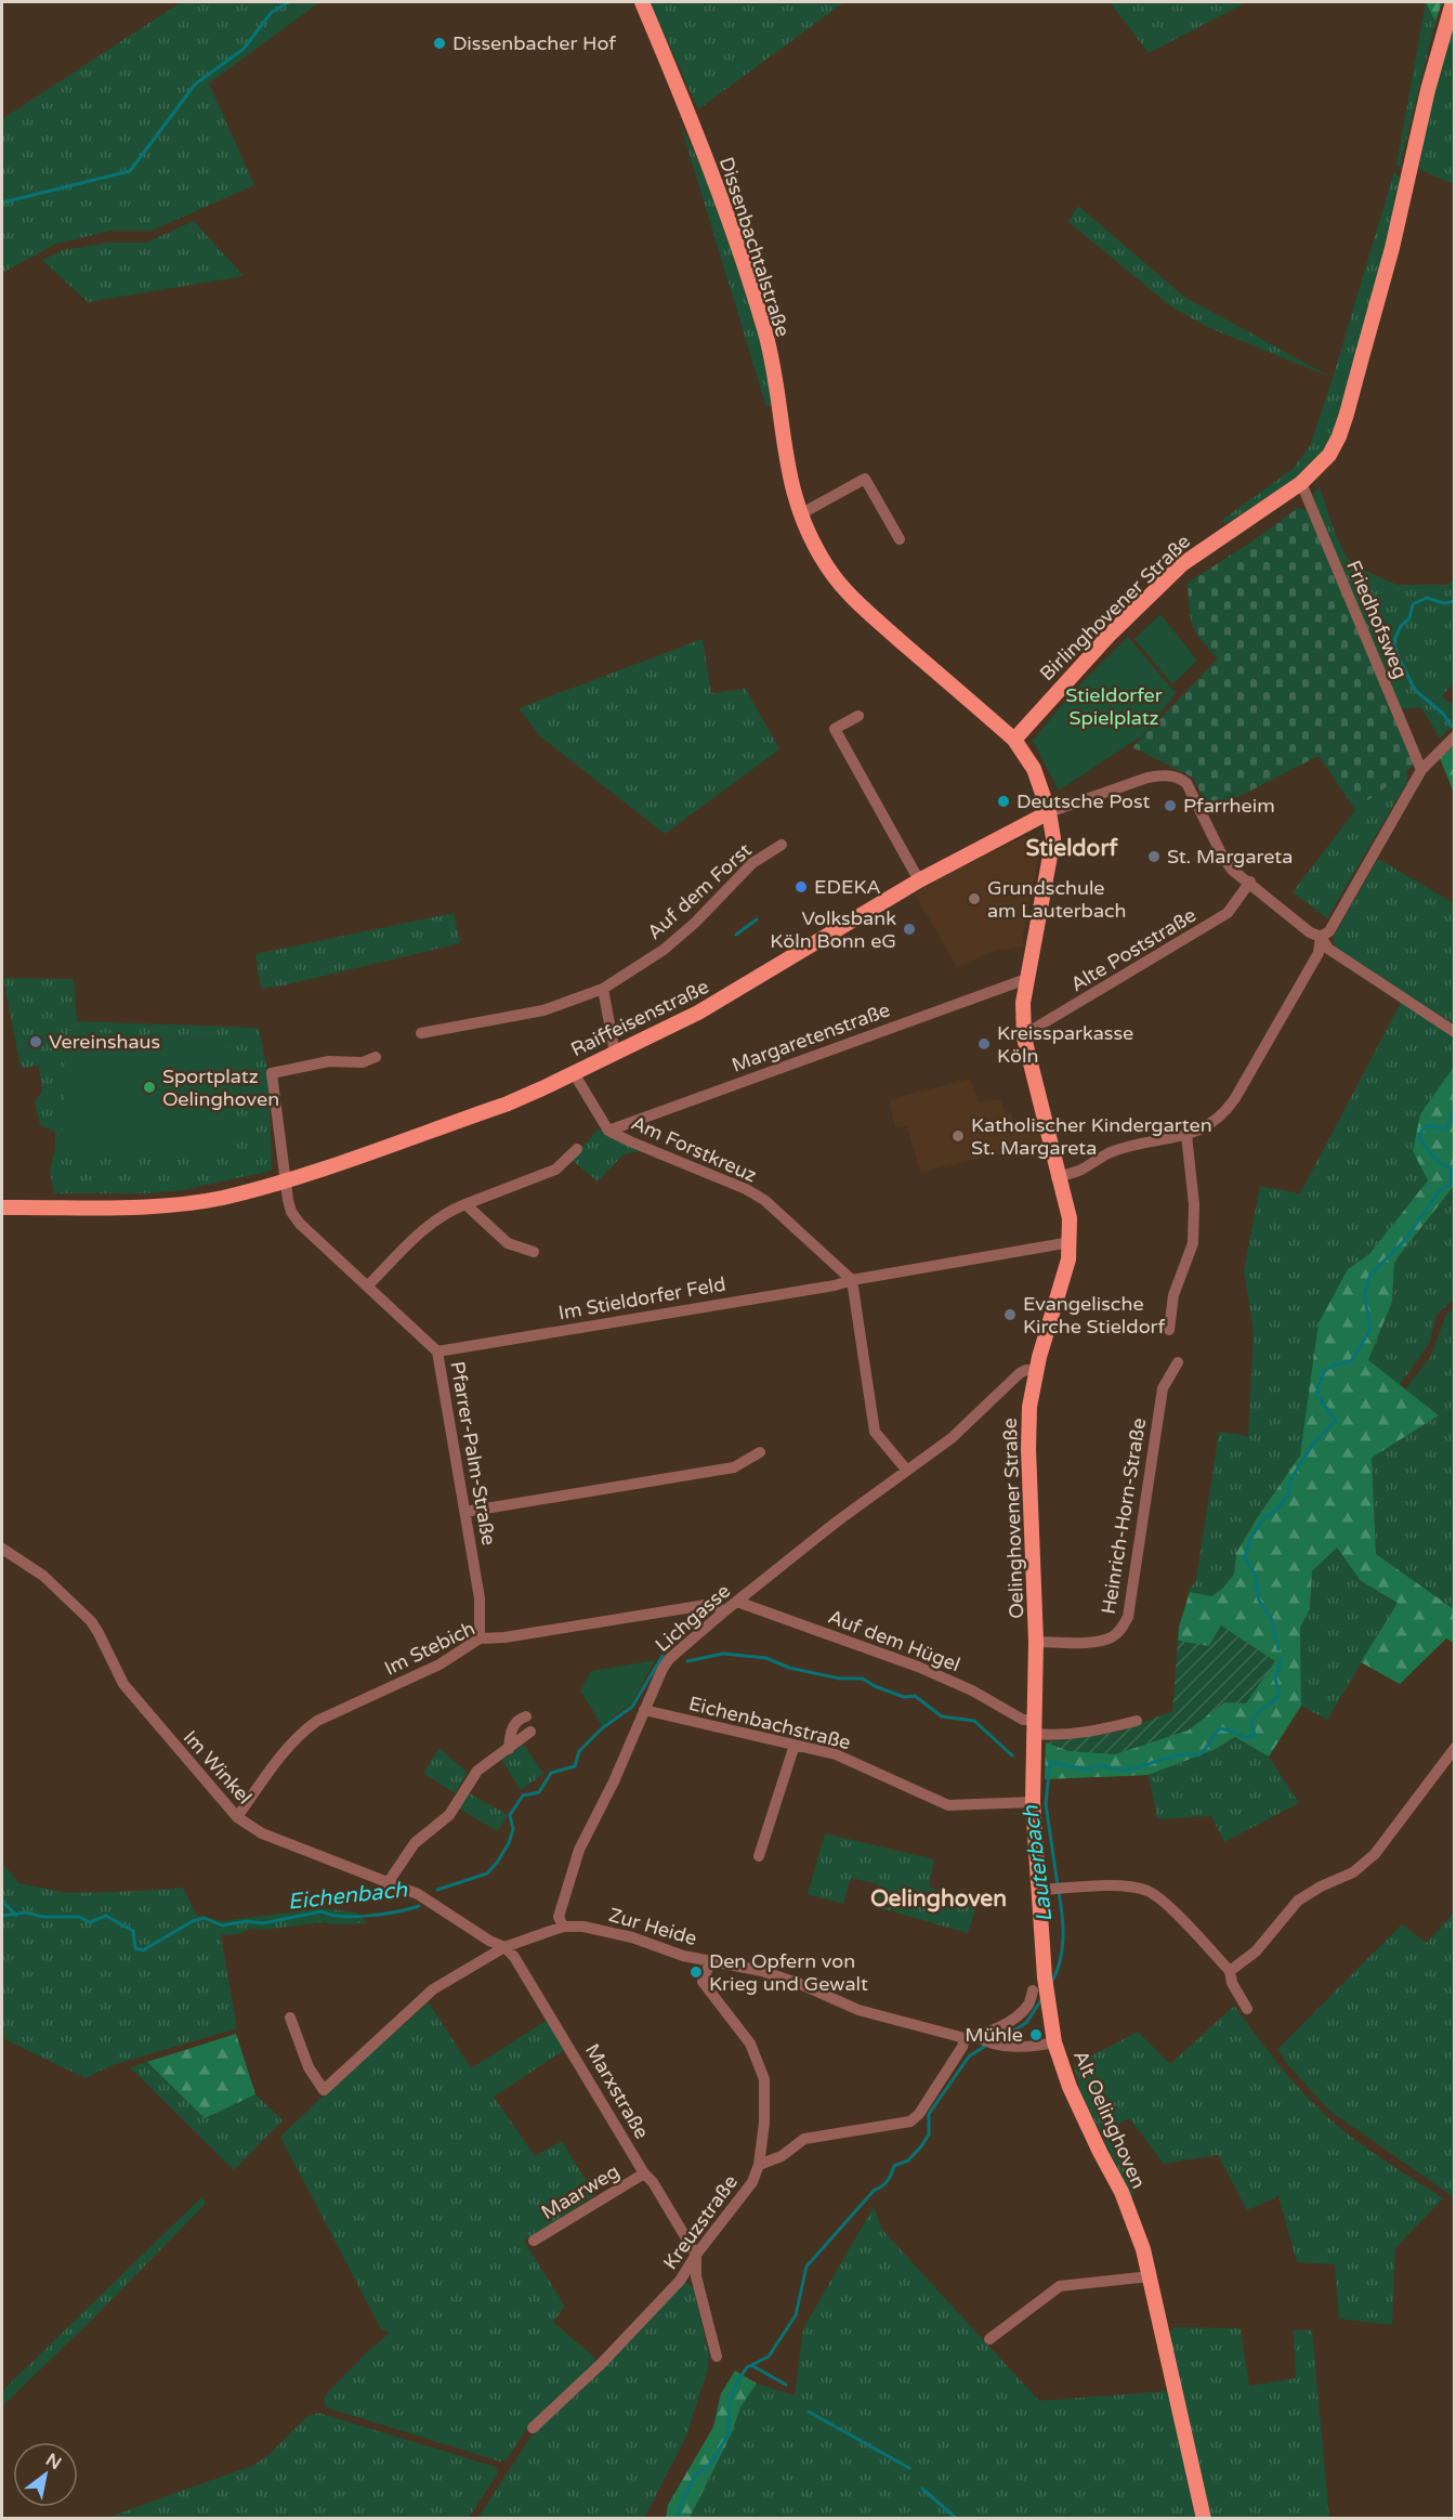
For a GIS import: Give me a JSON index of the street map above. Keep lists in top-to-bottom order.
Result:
{
  "streets": {
    "main road": [
      "Dissenbachtalstraße",
      "Birlinghovener Straße",
      "Raiffeisenstraße",
      "Oelinghovener Straße",
      "Alt Oelinghoven"
    ],
    "street": [
      "Friedhofsweg",
      "Auf dem Forst",
      "Alte Poststraße",
      "Margaretenstraße",
      "Am Forstkreuz",
      "Im Stieldorfer Feld",
      "Pfarrer-Palm-Straße",
      "Heinrich-Horn-Straße",
      "Lichgasse",
      "Auf dem Hügel",
      "Im Stebich",
      "Eichenbachstraße",
      "Im Winkel",
      "Zur Heide",
      "Marxstraße",
      "Maarweg",
      "Kreuzstraße"
    ]
  },
  "crossings": [
    ["Dissenbachtalstraße", "Birlinghovener Straße"],
    ["Dissenbachtalstraße", "Oelinghovener Straße"],
    ["Birlinghovener Straße", "Friedhofsweg"],
    ["Birlinghovener Straße", "Oelinghovener Straße"],
    ["Alte Poststraße", "Oelinghovener Straße"],
    ["Raiffeisenstraße", "Am Forstkreuz"],
    ["Raiffeisenstraße", "Pfarrer-Palm-Straße"],
    ["Raiffeisenstraße", "Oelinghovener Straße"],
    ["Margaretenstraße", "Am Forstkreuz"],
    ["Margaretenstraße", "Oelinghovener Straße"],
    ["Am Forstkreuz", "Im Stieldorfer Feld"],
    ["Im Stieldorfer Feld", "Pfarrer-Palm-Straße"],
    ["Pfarrer-Palm-Straße", "Im Stebich"],
    ["Heinrich-Horn-Straße", "Oelinghovener Straße"],
    ["Oelinghovener Straße", "Lichgasse"],
    ["Oelinghovener Straße", "Auf dem Hügel"],
    ["Oelinghovener Straße", "Alt Oelinghoven"],
    ["Lichgasse", "Auf dem Hügel"],
    ["Lichgasse", "Im Stebich"],
    ["Lichgasse", "Eichenbachstraße"],
    ["Lichgasse", "Zur Heide"],
    ["Auf dem Hügel", "Alt Oelinghoven"],
    ["Im Stebich", "Im Winkel"],
    ["Eichenbachstraße", "Alt Oelinghoven"],
    ["Im Winkel", "Zur Heide"],
    ["Im Winkel", "Marxstraße"],
    ["Zur Heide", "Marxstraße"],
    ["Zur Heide", "Alt Oelinghoven"],
    ["Zur Heide", "Kreuzstraße"],
    ["Marxstraße", "Maarweg"],
    ["Marxstraße", "Kreuzstraße"]
  ],
  "districts": ["Stieldorf", "Oelinghoven"],
  "water": ["Lauterbach", "Eichenbach"],
  "parks": ["Stieldorfer Spielplatz"],
  "places": [
    "Dissenbacher Hof",
    "Deutsche Post",
    "Pfarrheim",
    "St. Margareta",
    "EDEKA",
    "Grundschule am Lauterbach",
    "Volksbank Köln Bonn eG",
    "Vereinshaus",
    "Kreissparkasse Köln",
    "Sportplatz Oelinghoven",
    "Katholischer Kindergarten St. Margareta",
    "Evangelische Kirche Stieldorf",
    "Den Opfern von Krieg und Gewalt",
    "Mühle"
  ],
  "north": "top right"
}
